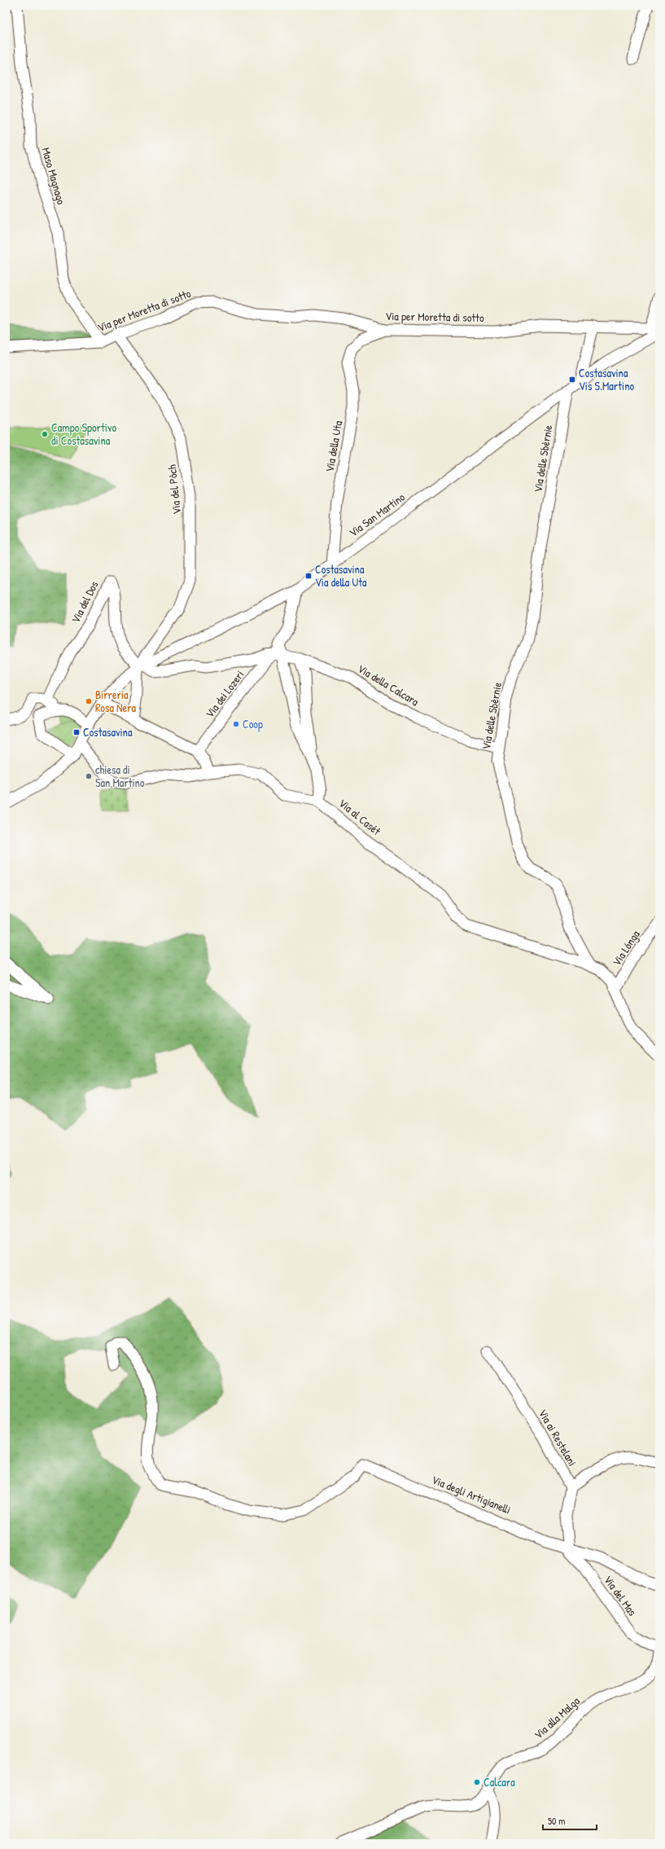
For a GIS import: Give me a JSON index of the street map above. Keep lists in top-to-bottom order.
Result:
{
  "streets": {
    "street": [
      "Maso Magnago",
      "Via per Moretta di sotto",
      "Via della Uta",
      "Via delle Sbèrnie",
      "Via del Pòch",
      "Via San Martino",
      "Via del Dos",
      "Via della Calcara",
      "Via dei Lozeri",
      "Via al Casét",
      "Via Lónga",
      "Via ai Restelani",
      "Via degli Artigianelli",
      "Via del Mas",
      "Via alla Malga"
    ]
  },
  "crossings": [
    ["Maso Magnago", "Via per Moretta di sotto"],
    ["Via per Moretta di sotto", "Via della Uta"],
    ["Via per Moretta di sotto", "Via del Pòch"],
    ["Via per Moretta di sotto", "Via San Martino"],
    ["Via della Uta", "Via San Martino"],
    ["Via delle Sbèrnie", "Via San Martino"],
    ["Via delle Sbèrnie", "Via della Calcara"],
    ["Via delle Sbèrnie", "Via al Casét"],
    ["Via delle Sbèrnie", "Via Lónga"],
    ["Via del Pòch", "Via San Martino"],
    ["Via del Pòch", "Via del Dos"],
    ["Via del Pòch", "Via della Calcara"],
    ["Via San Martino", "Via del Dos"],
    ["Via San Martino", "Via della Calcara"],
    ["Via San Martino", "Via al Casét"],
    ["Via del Dos", "Via della Calcara"],
    ["Via della Calcara", "Via dei Lozeri"],
    ["Via al Casét", "Via Lónga"],
    ["Via degli Artigianelli", "Via del Mas"]
  ],
  "places": {
    "transit": ["Costasavina Vis S.Martino", "Costasavina Via della Uta", "Costasavina"],
    "other": [
      "Campo Sportivo di Costasavina",
      "Birreria Rosa Nera",
      "Coop",
      "chiesa di San Martino",
      "Calcara"
    ]
  },
  "scale_bar": "50 m"
}
